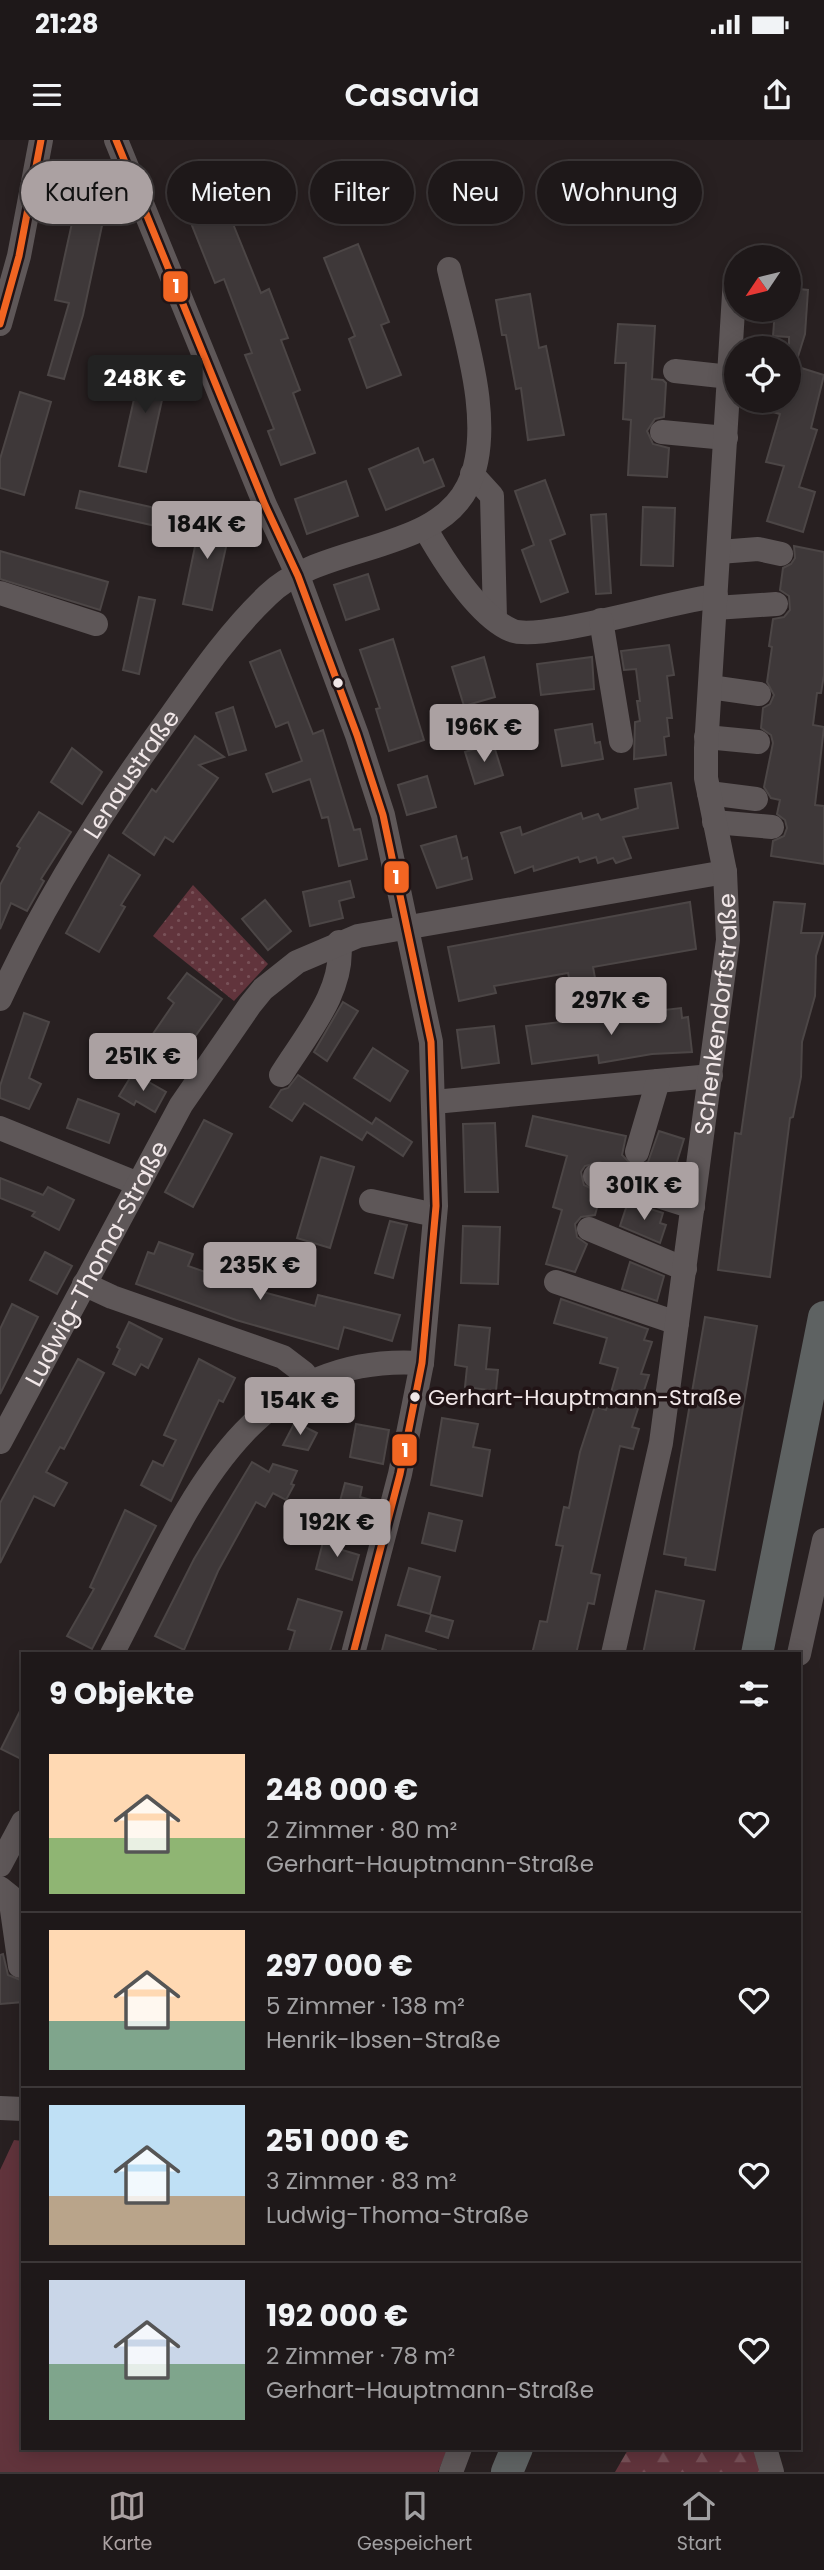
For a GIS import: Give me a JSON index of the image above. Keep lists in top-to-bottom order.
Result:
{
  "streets": {
    "street": ["Lenaustraße", "Schenkendorfstraße", "Ludwig-Thoma-Straße"]
  },
  "crossings": [
    ["Schenkendorfstraße", "Ludwig-Thoma-Straße"]
  ],
  "places": ["Gerhart-Hauptmann-Straße"],
  "lines": ["transit line 1"],
  "north": "bottom left",
  "page": {
    "status": "21:28",
    "header": "Casavia",
    "chip": [
      "Kaufen",
      "Mieten",
      "Filter",
      "Neu",
      "Wohnung"
    ],
    "price": [
      "248K €",
      "184K €",
      "196K €",
      "297K €",
      "251K €",
      "301K €",
      "235K €",
      "154K €",
      "192K €"
    ],
    "heading": "9 Objekte",
    "list": [
      {
        "name": "248 000 €",
        "note": "2 Zimmer · 80 m² · Gerhart-Hauptmann-Straße"
      },
      {
        "name": "297 000 €",
        "note": "5 Zimmer · 138 m² · Henrik-Ibsen-Straße"
      },
      {
        "name": "251 000 €",
        "note": "3 Zimmer · 83 m² · Ludwig-Thoma-Straße"
      },
      {
        "name": "192 000 €",
        "note": "2 Zimmer · 78 m² · Gerhart-Hauptmann-Straße"
      }
    ],
    "tabs": ["Karte", "Gespeichert", "Start"]
  }
}
